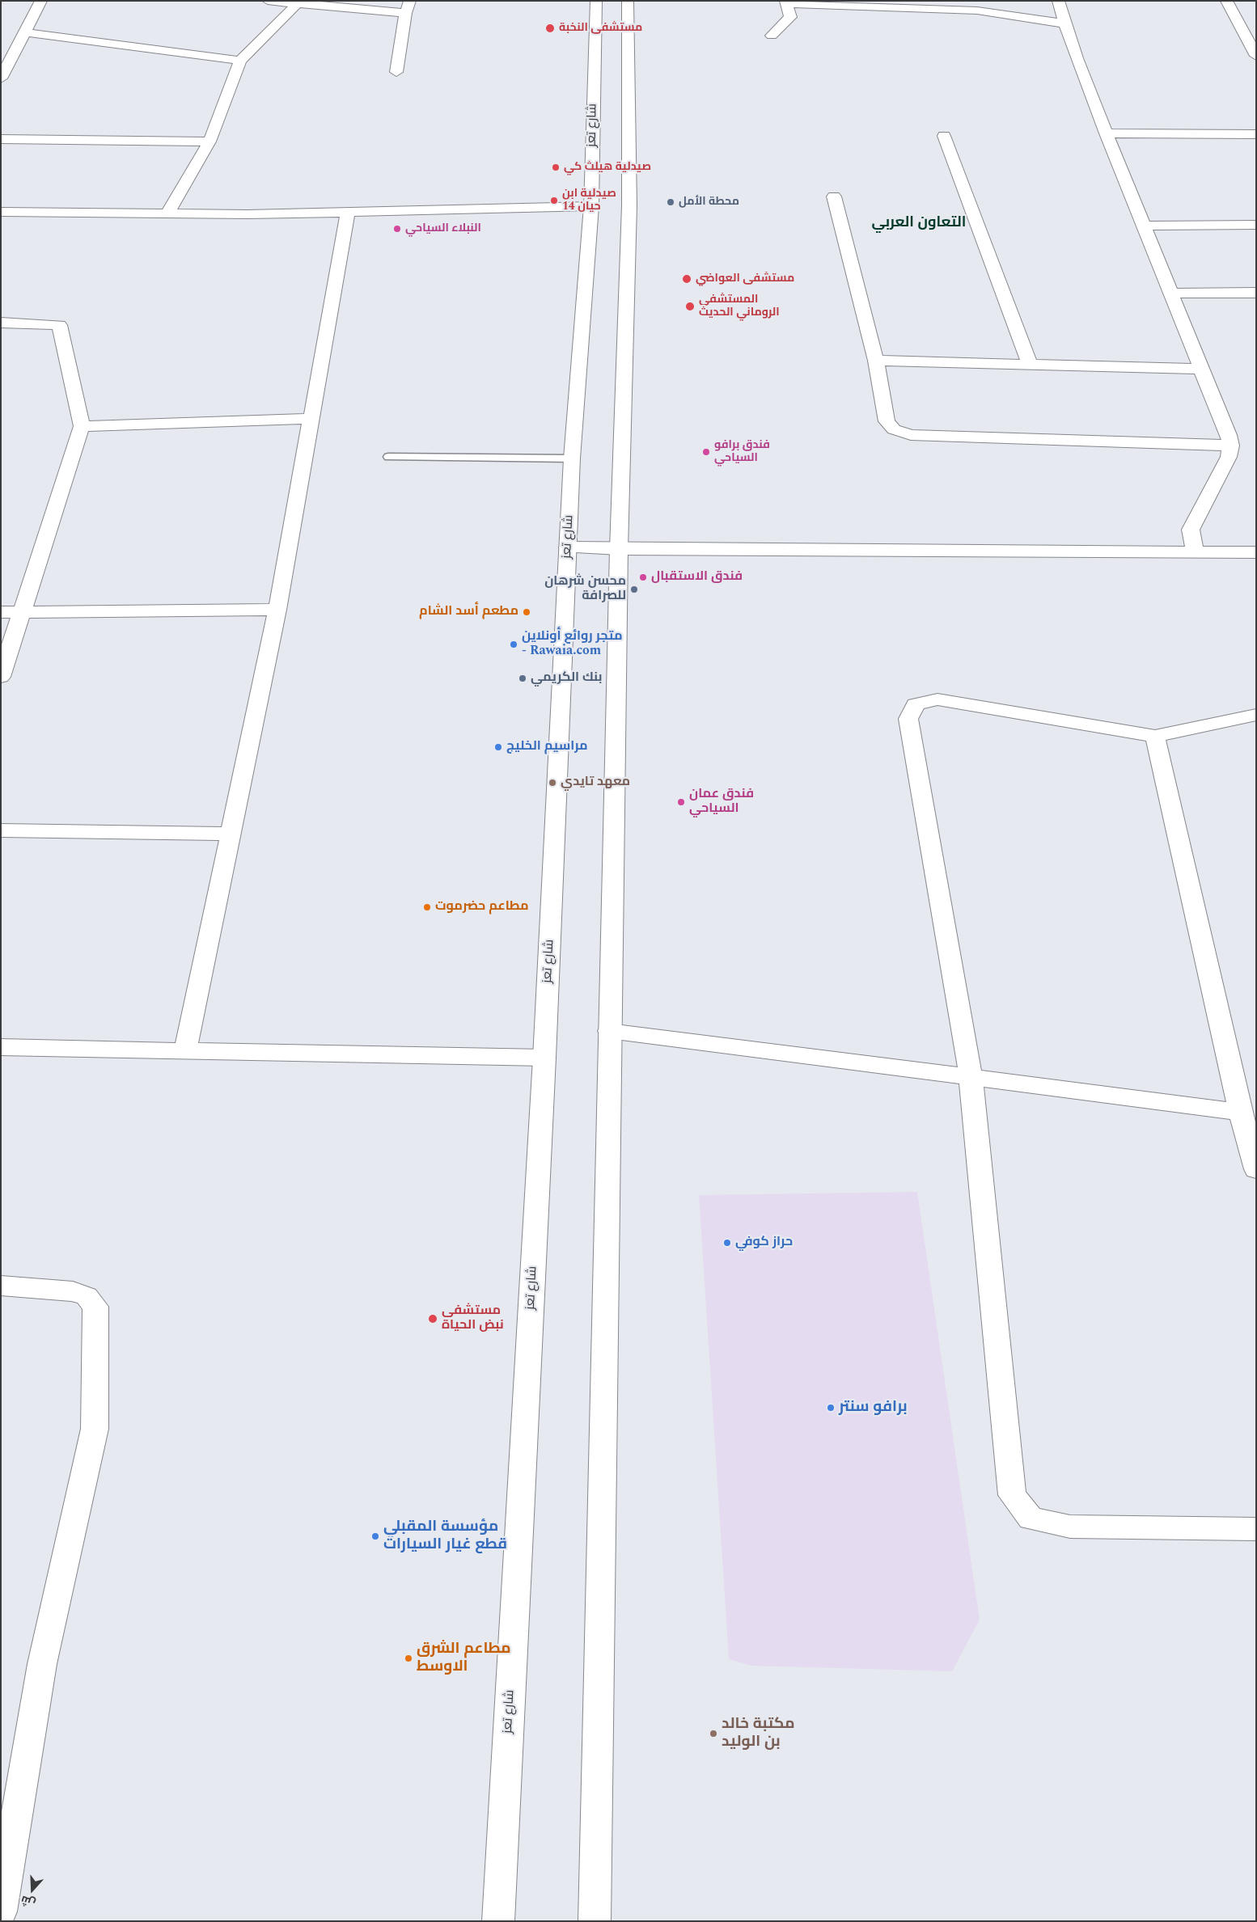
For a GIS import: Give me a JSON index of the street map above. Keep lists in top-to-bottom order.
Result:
{
  "streets": {
    "main road": ["شارع تعز"]
  },
  "districts": ["التعاون العربي"],
  "places": [
    "مستشفى النخبة",
    "صيدلية هيلث كي",
    "صيدلية ابن حيان 14",
    "محطة الأمل",
    "النبلاء السياحي",
    "مستشفى العواضي",
    "المستشفى الروماني الحديث",
    "فندق برافو السياحي",
    "فندق الاستقبال",
    "محسن شرهان للصرافة",
    "مطعم أسد الشام",
    "متجر روائع أونلاين - Rawaia.com",
    "بنك الكريمي",
    "مراسيم الخليج",
    "معهد تايدي",
    "فندق عمان السياحي",
    "مطاعم حضرموت",
    "حراز كوفي",
    "مستشفى نبض الحياة",
    "برافو سنتر",
    "مؤسسة المقبلي قطع غيار السيارات",
    "مطاعم الشرق الاوسط",
    "مكتبة خالد بن الوليد"
  ],
  "north": "bottom"
}
